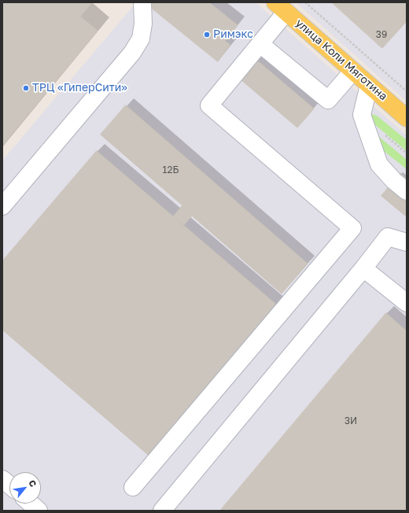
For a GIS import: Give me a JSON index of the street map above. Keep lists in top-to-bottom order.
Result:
{
  "streets": {
    "main road": ["улица Коли Мяготина"]
  },
  "places": ["Римэкс", "ТРЦ «ГиперСити»"],
  "house_numbers": ["39", "12Б", "3И"],
  "north": "top right"
}
